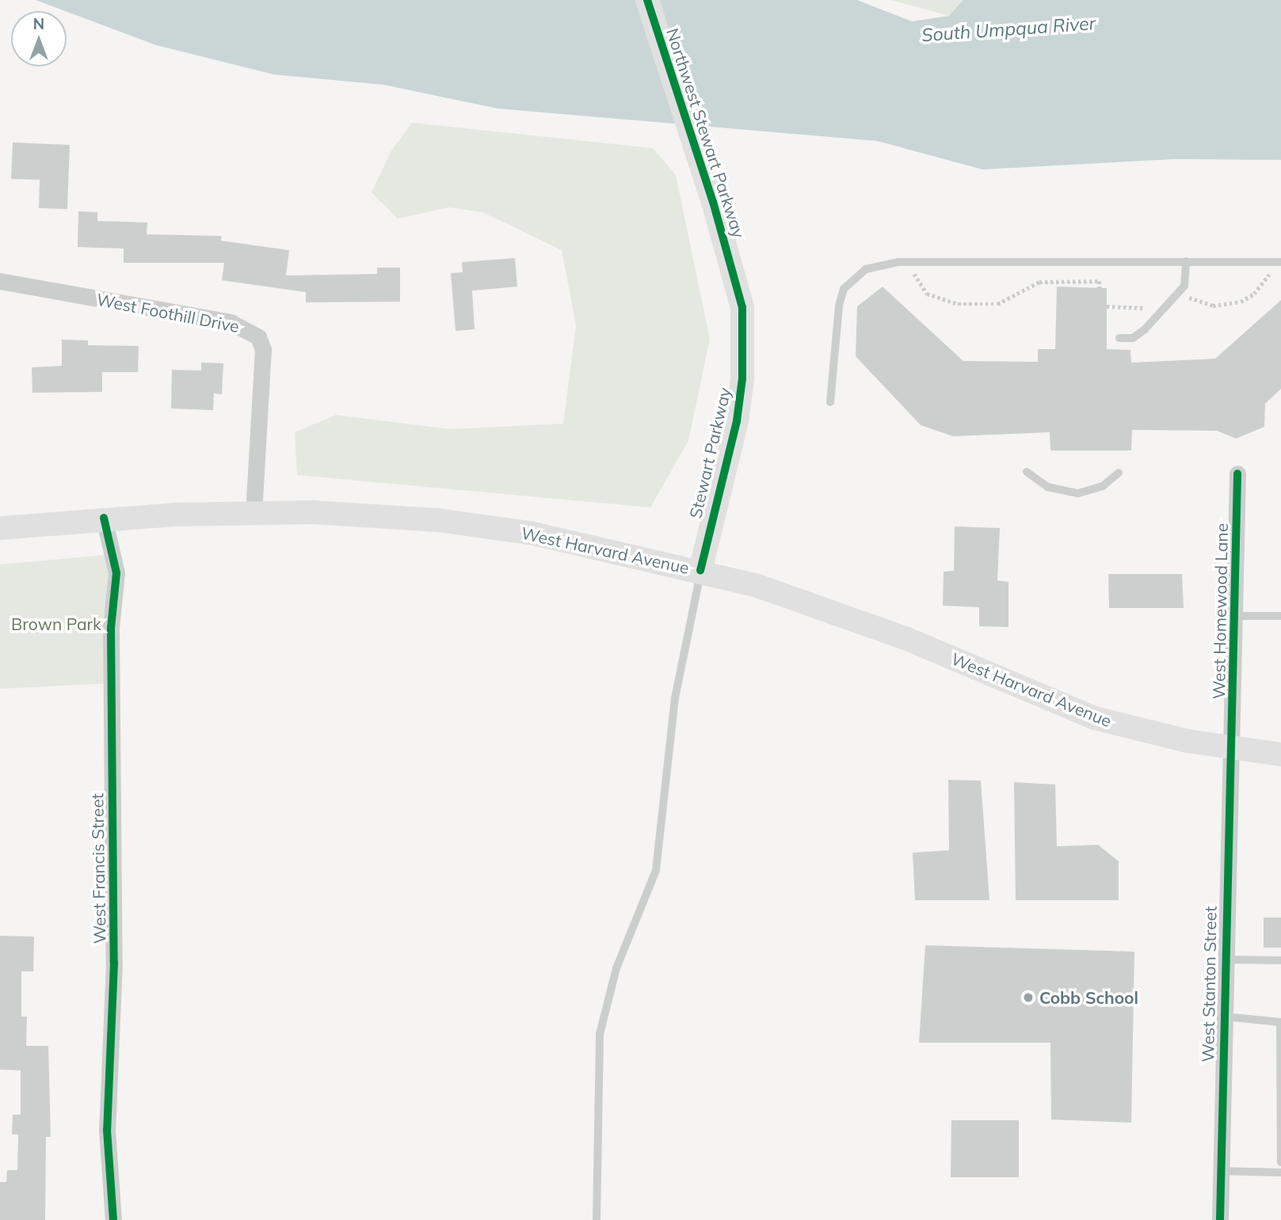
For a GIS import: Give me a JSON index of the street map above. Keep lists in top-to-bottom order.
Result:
{
  "streets": {
    "main road": ["Northwest Stewart Parkway", "Stewart Parkway", "West Harvard Avenue"],
    "street": [
      "West Foothill Drive",
      "West Homewood Lane",
      "West Francis Street",
      "West Stanton Street"
    ]
  },
  "crossings": [
    ["Northwest Stewart Parkway", "Stewart Parkway"],
    ["West Foothill Drive", "West Harvard Avenue"],
    ["Stewart Parkway", "West Harvard Avenue"],
    ["West Harvard Avenue", "West Homewood Lane"],
    ["West Harvard Avenue", "West Francis Street"],
    ["West Harvard Avenue", "West Stanton Street"],
    ["West Homewood Lane", "West Stanton Street"]
  ],
  "water": ["South Umpqua River"],
  "parks": ["Brown Park"],
  "places": ["Cobb School"],
  "north": "top"
}
